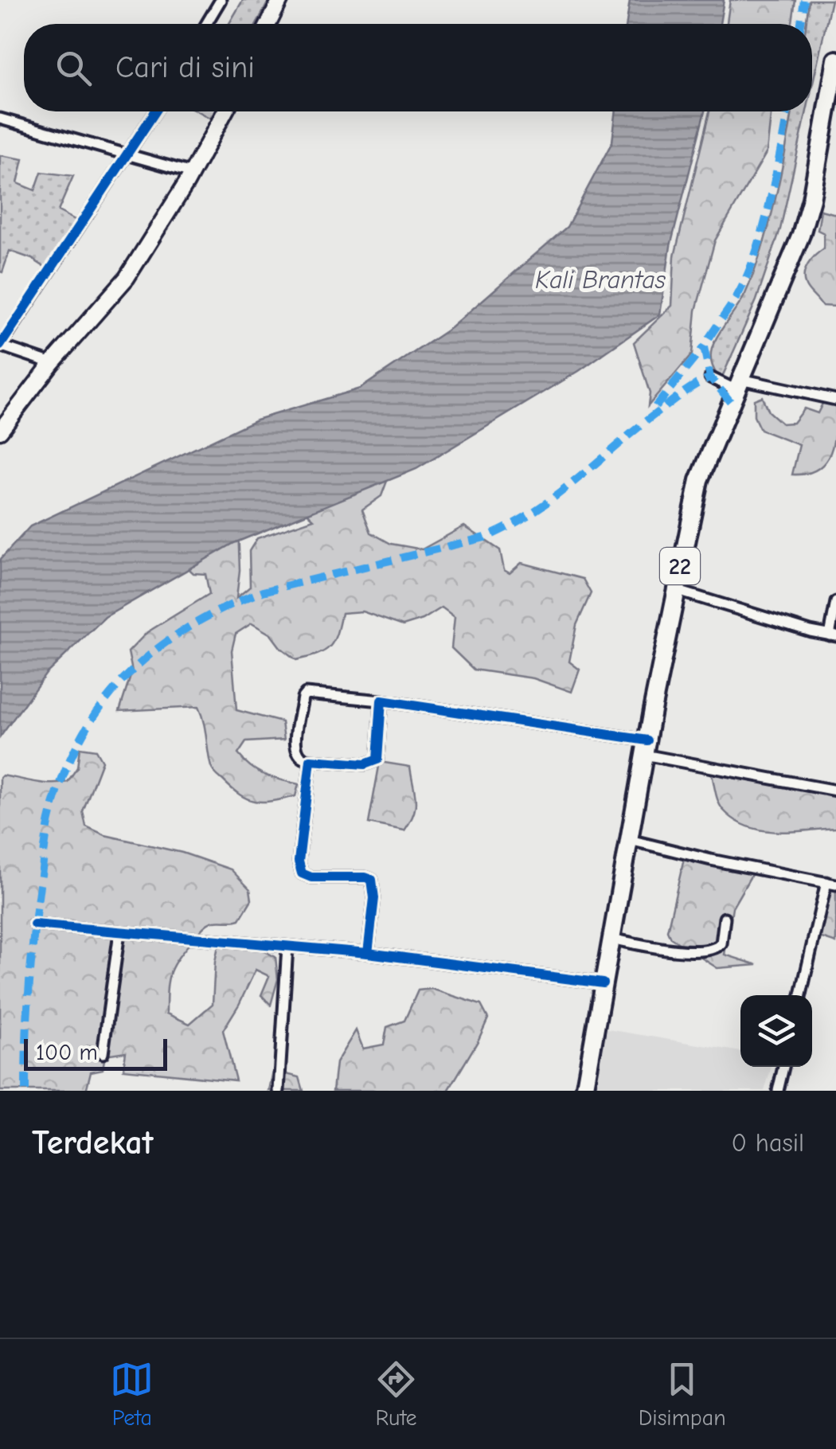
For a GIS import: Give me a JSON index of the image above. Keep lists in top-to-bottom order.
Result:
{
  "streets": {
    "highway": ["22"]
  },
  "water": ["Kali Brantas"],
  "scale_bar": "100 m",
  "page": {
    "search": "Cari di sini",
    "scale": "100 m",
    "heading": ["Terdekat", "0 hasil"],
    "nav": ["Peta", "Rute", "Disimpan"]
  }
}
